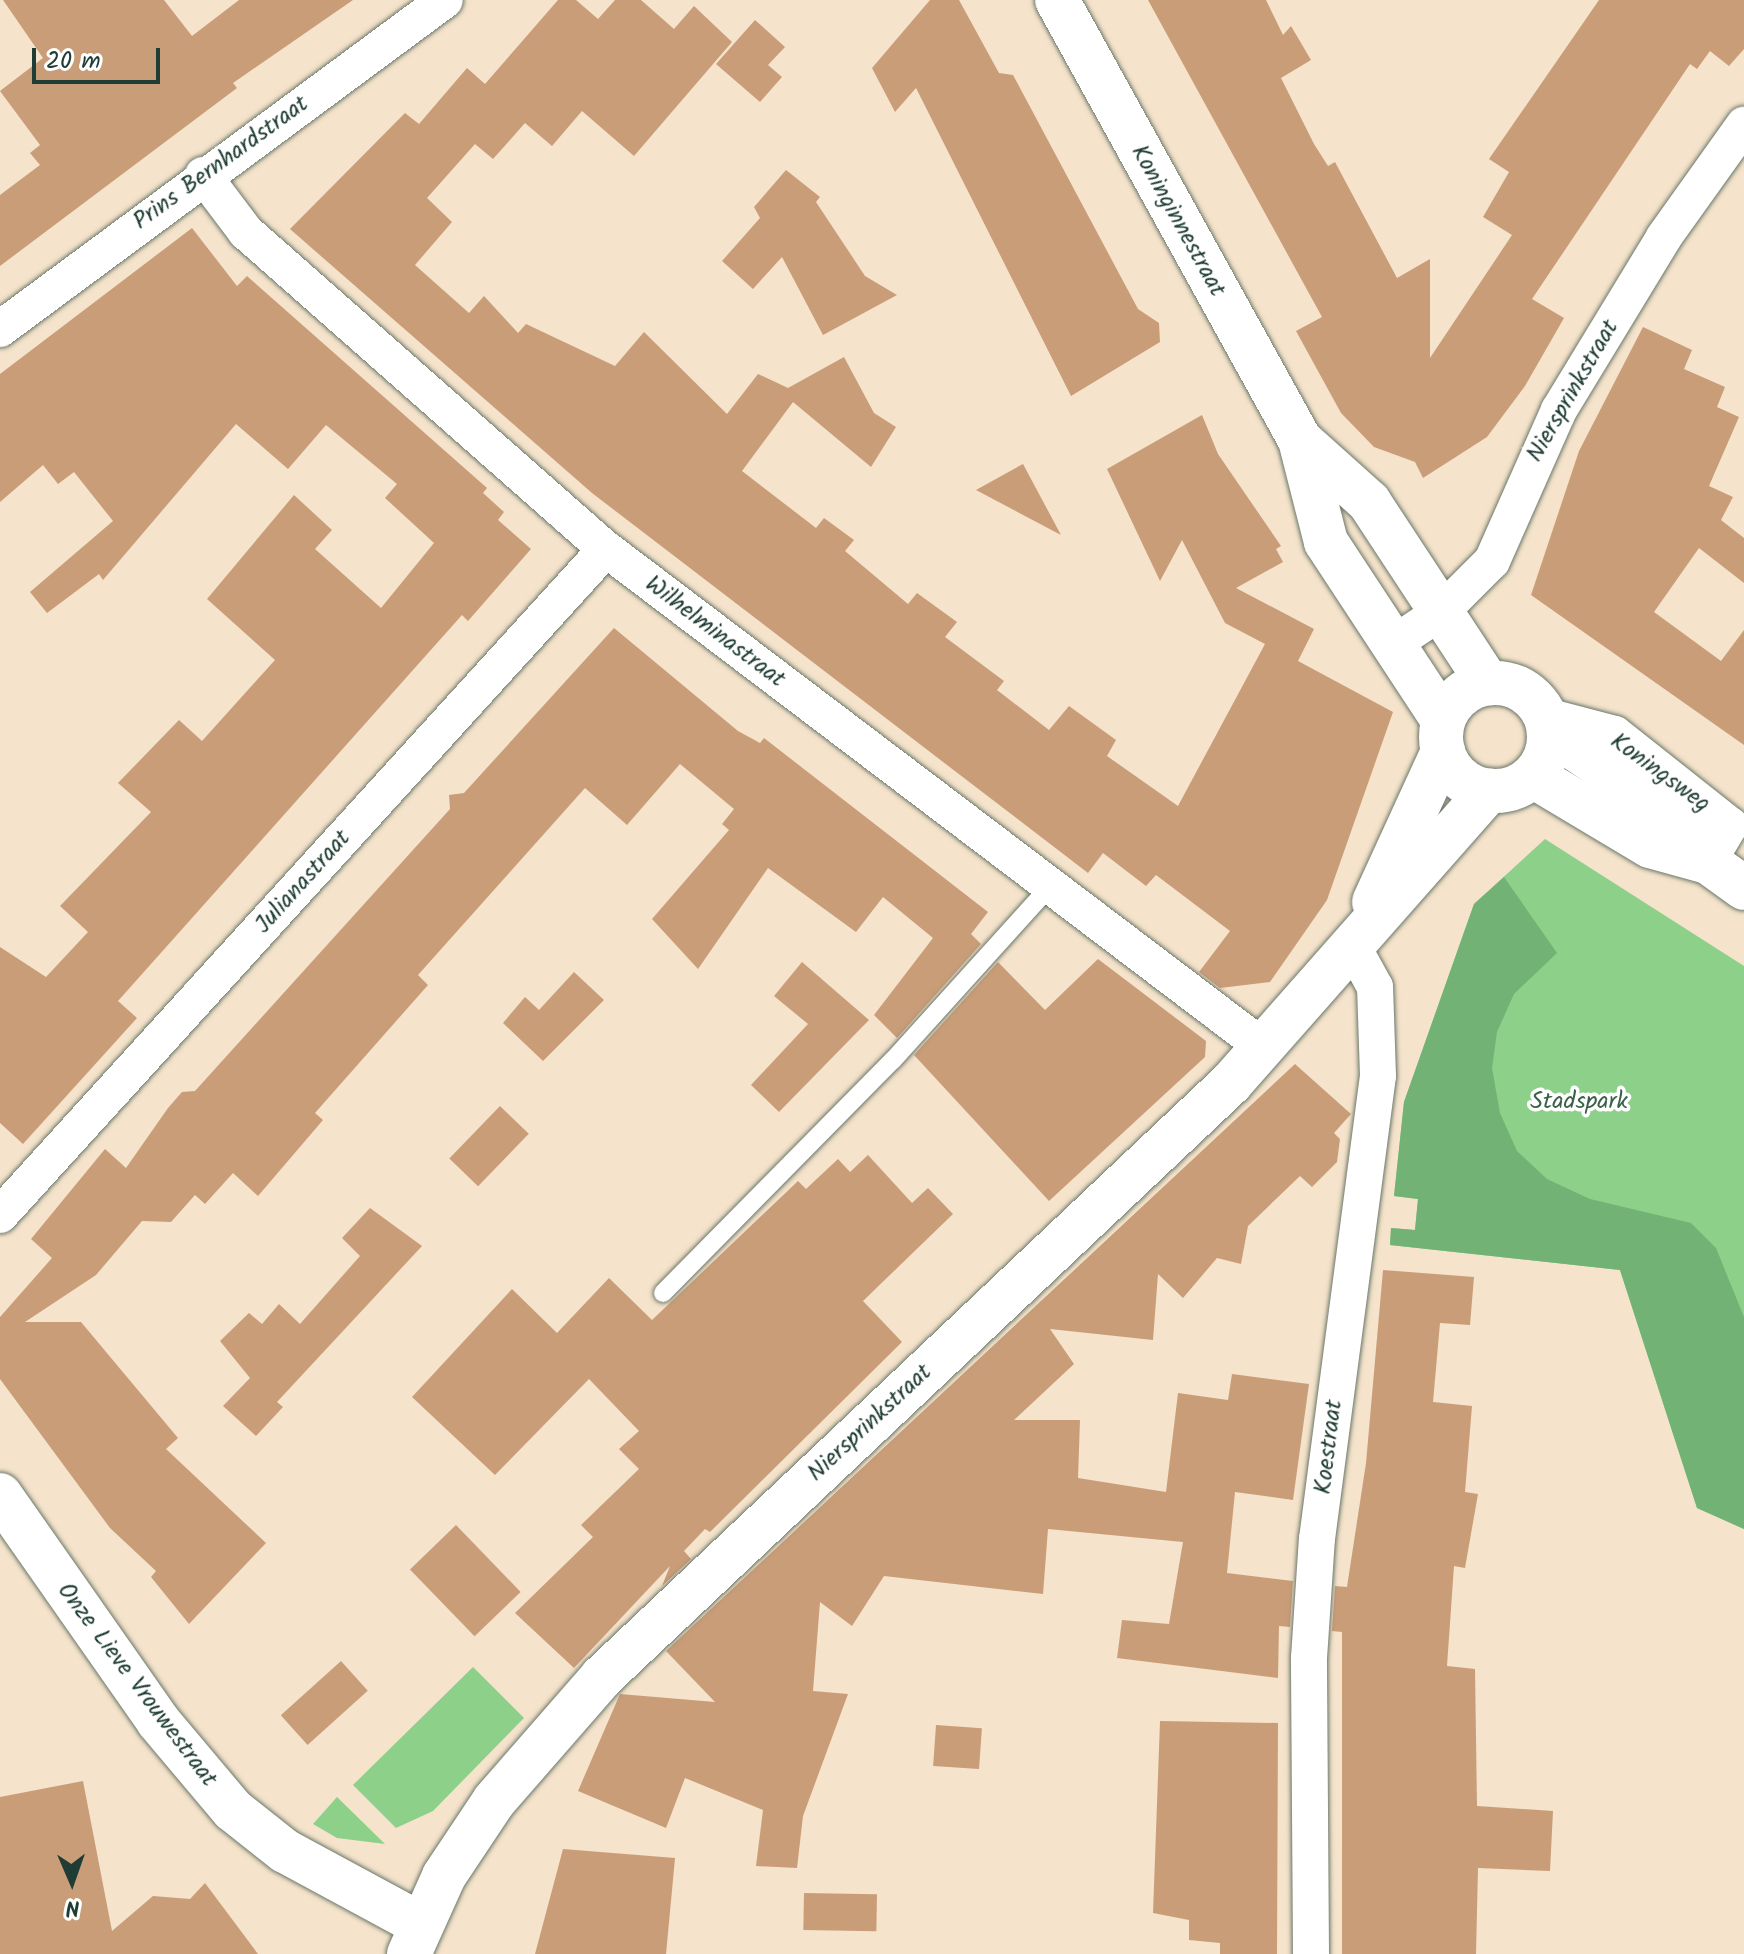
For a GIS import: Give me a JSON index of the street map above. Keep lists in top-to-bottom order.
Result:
{
  "streets": {
    "main road": [
      "Koninginnestraat",
      "Niersprinkstraat",
      "Koningsweg",
      "Onze Lieve Vrouwestraat"
    ],
    "street": [
      "Prins Bernhardstraat",
      "Wilhelminastraat",
      "Julianastraat",
      "Koestraat"
    ]
  },
  "crossings": [
    ["Prins Bernhardstraat", "Wilhelminastraat"],
    ["Koninginnestraat", "Niersprinkstraat"],
    ["Koninginnestraat", "Koningsweg"],
    ["Niersprinkstraat", "Wilhelminastraat"],
    ["Niersprinkstraat", "Koningsweg"],
    ["Niersprinkstraat", "Koestraat"],
    ["Niersprinkstraat", "Onze Lieve Vrouwestraat"],
    ["Wilhelminastraat", "Julianastraat"]
  ],
  "parks": ["Stadspark"],
  "scale_bar": "20 m",
  "north": "bottom"
}
